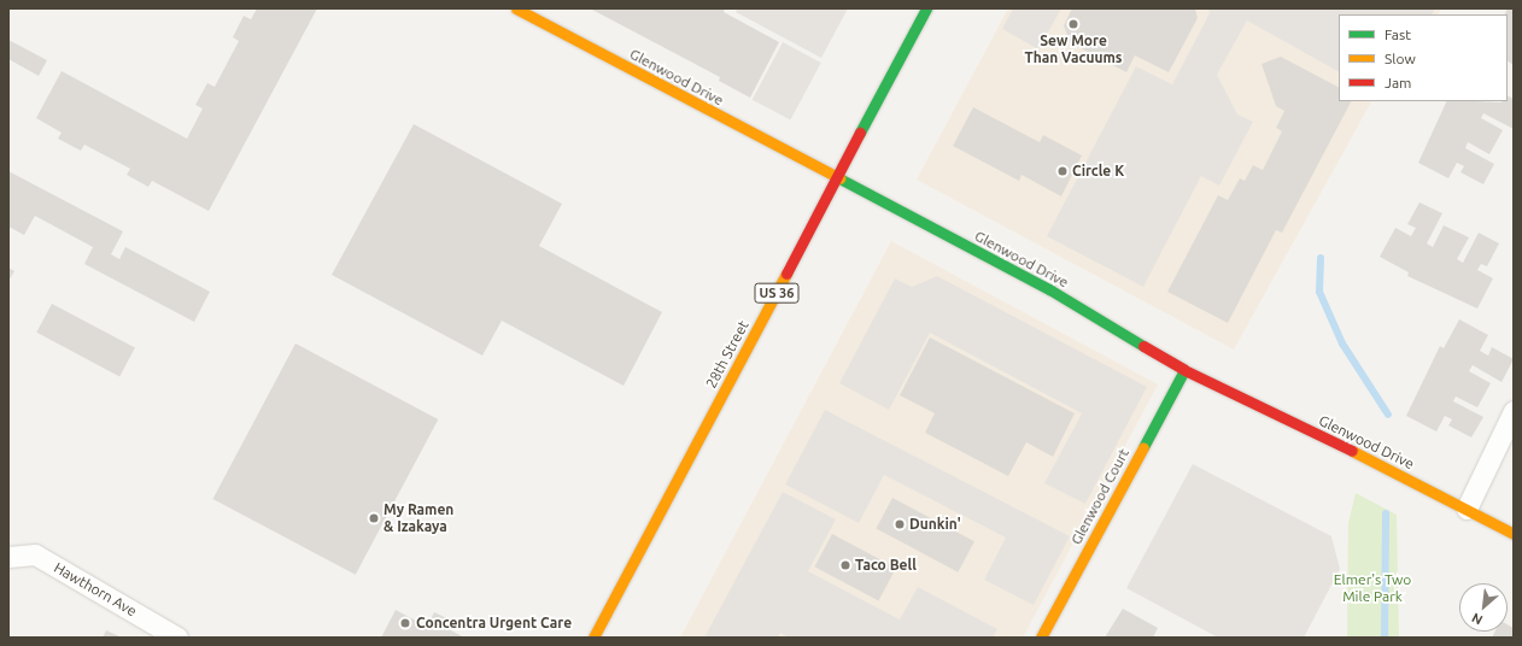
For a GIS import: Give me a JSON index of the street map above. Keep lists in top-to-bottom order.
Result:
{
  "streets": {
    "main road": [
      "Glenwood Drive",
      "US 36",
      "28th Street",
      "Glenwood Court"
    ],
    "street": ["Hawthorn Ave"]
  },
  "crossings": [
    ["Glenwood Drive", "28th Street"],
    ["Glenwood Drive", "Glenwood Court"]
  ],
  "parks": ["Elmer's Two Mile Park"],
  "places": [
    "Sew More Than Vacuums",
    "Circle K",
    "My Ramen & Izakaya",
    "Dunkin'",
    "Taco Bell",
    "Concentra Urgent Care"
  ],
  "legend": ["Fast", "Slow", "Jam"],
  "north": "bottom left"
}
